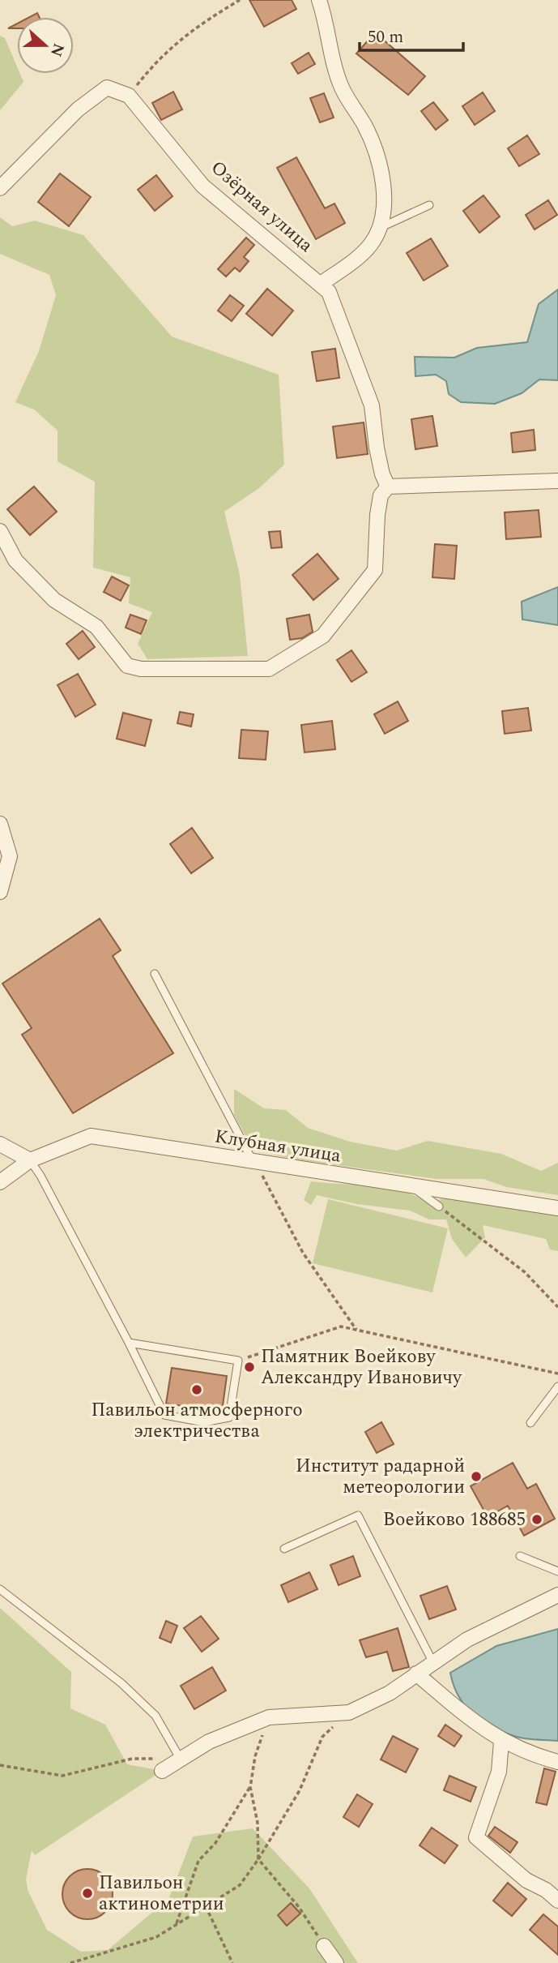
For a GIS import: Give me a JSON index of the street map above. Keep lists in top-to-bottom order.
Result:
{
  "streets": {
    "street": ["Озёрная улица", "Клубная улица"]
  },
  "places": [
    "Памятник Воейкову Александру Ивановичу",
    "Павильон атмосферного электричества",
    "Институт радарной метеорологии",
    "Воейково 188685",
    "Павильон актинометрии"
  ],
  "scale_bar": "50 m",
  "north": "right"
}
